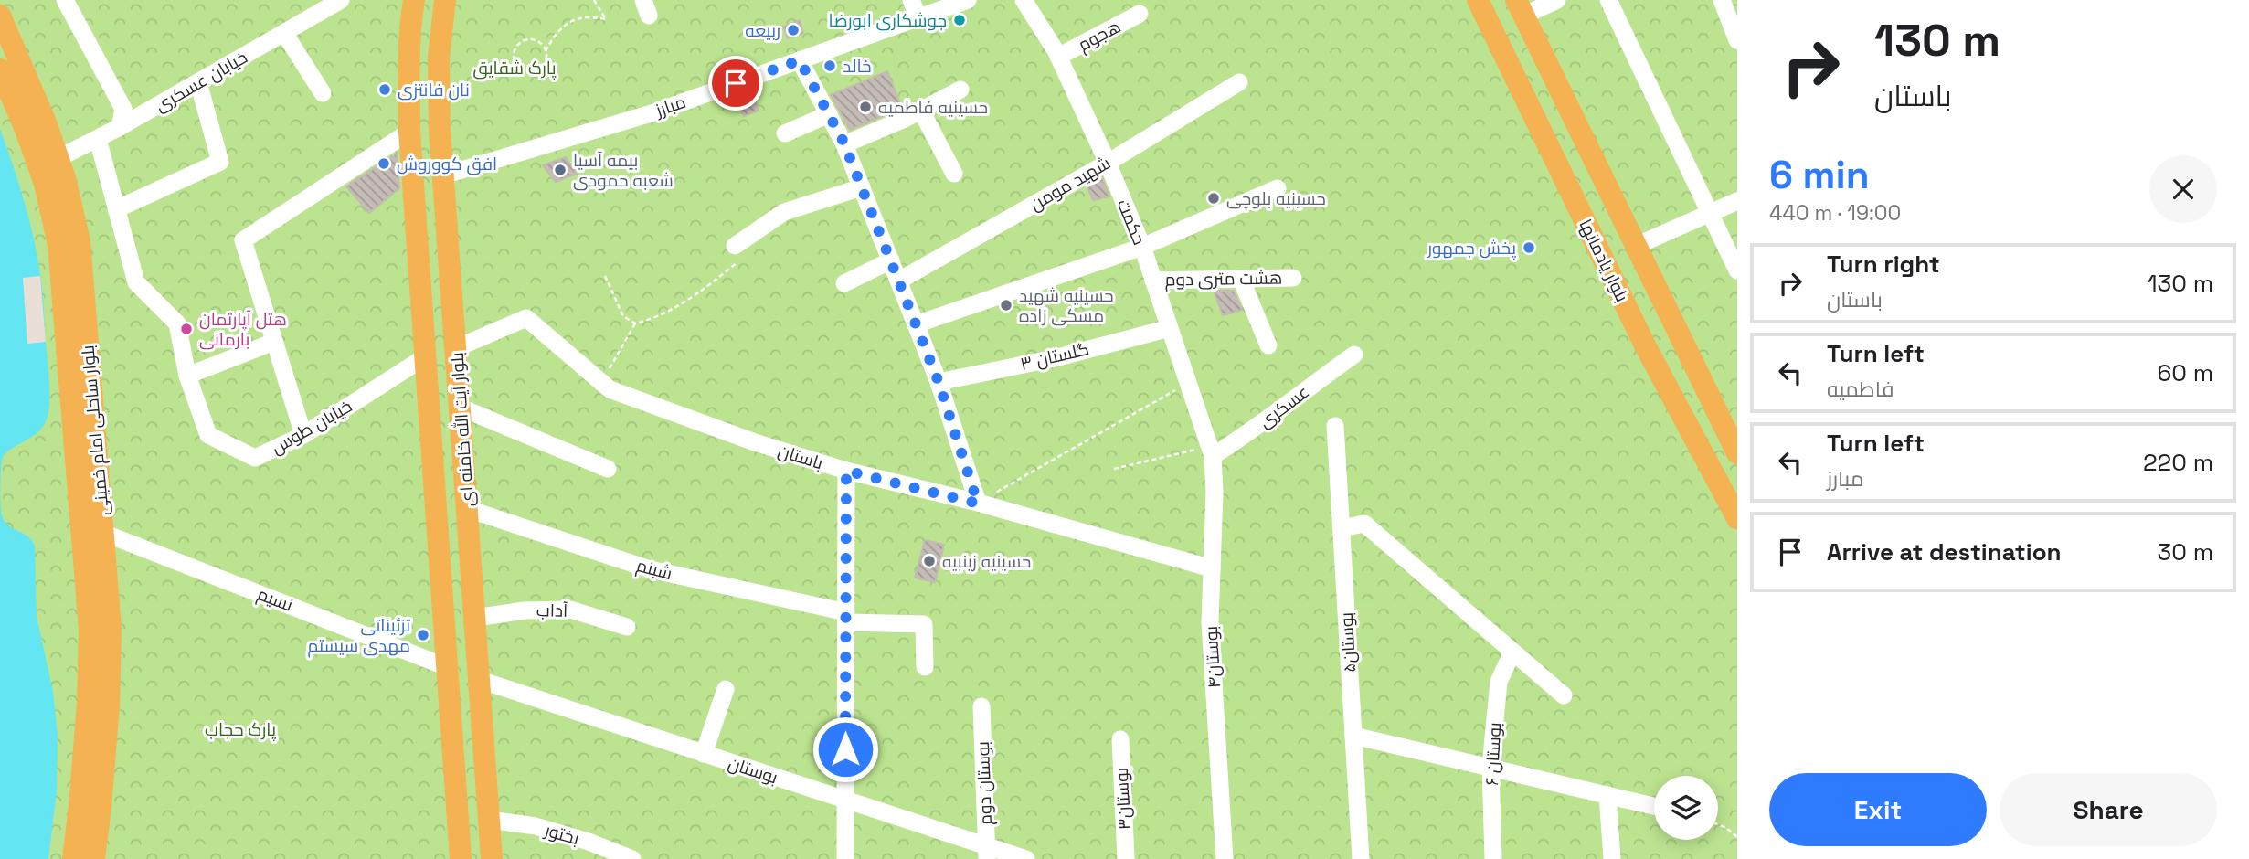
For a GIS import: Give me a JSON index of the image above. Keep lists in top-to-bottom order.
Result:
{
  "streets": {
    "main road": ["بلوار یادمانها", "بلوار آیت الله خامنه ای", "بلوار ساحلی امام خمینی"],
    "street": [
      "هجوم",
      "خیابان عسکری",
      "مبارز",
      "شهید مومن",
      "حکمت",
      "هشت متری دوم",
      "گلستان ۳",
      "عسکری",
      "خیابان طوس",
      "باستان",
      "شبنم",
      "نسیم",
      "آداب",
      "بوستان۵",
      "بوستان۴",
      "بوستان ۶",
      "بوستان",
      "بوستان دوم",
      "بوستان۳",
      "بختور"
    ]
  },
  "crossings": [
    ["هجوم", "حکمت"],
    ["خیابان عسکری", "خیابان طوس"],
    ["خیابان عسکری", "بلوار ساحلی امام خمینی"],
    ["مبارز", "بلوار آیت الله خامنه ای"],
    ["شهید مومن", "حکمت"],
    ["حکمت", "هشت متری دوم"],
    ["حکمت", "گلستان ۳"],
    ["حکمت", "عسکری"],
    ["حکمت", "بوستان۴"],
    ["عسکری", "بوستان۴"],
    ["خیابان طوس", "بلوار آیت الله خامنه ای"],
    ["بلوار آیت الله خامنه ای", "باستان"],
    ["بلوار آیت الله خامنه ای", "شبنم"],
    ["بلوار آیت الله خامنه ای", "نسیم"],
    ["بلوار آیت الله خامنه ای", "آداب"],
    ["بلوار آیت الله خامنه ای", "بوستان"],
    ["بلوار آیت الله خامنه ای", "بختور"],
    ["بلوار ساحلی امام خمینی", "نسیم"],
    ["باستان", "بوستان۴"],
    ["بوستان", "بوستان دوم"]
  ],
  "parks": ["پارک شقایق", "پارک حجاب"],
  "places": [
    "جوشکاری ابورضا",
    "ربیعه",
    "خالد",
    "نان فانتزی",
    "حسینیه فاطمیه",
    "افق کووروش",
    "بیمه آسیا شعبه حمودی",
    "حسینیه بلوچی",
    "پخش جمهور",
    "حسینیه شهید مسکی زاده",
    "هتل آپارتمان بارمانی",
    "حسینیه زینبیه",
    "تزئیناتی مهدی سیستم"
  ],
  "page": {
    "turn": ["130 m", "باستان"],
    "heading": ["6 min", "440 m · 19:00"],
    "list": [
      {
        "name": "Turn right",
        "note": "باستان",
        "value": "130 m"
      },
      {
        "name": "Turn left",
        "note": "فاطمیه",
        "value": "60 m"
      },
      {
        "name": "Turn left",
        "note": "مبارز",
        "value": "220 m"
      },
      {
        "name": "Arrive at destination",
        "value": "30 m"
      }
    ],
    "buttons": ["Exit", "Share"]
  }
}
